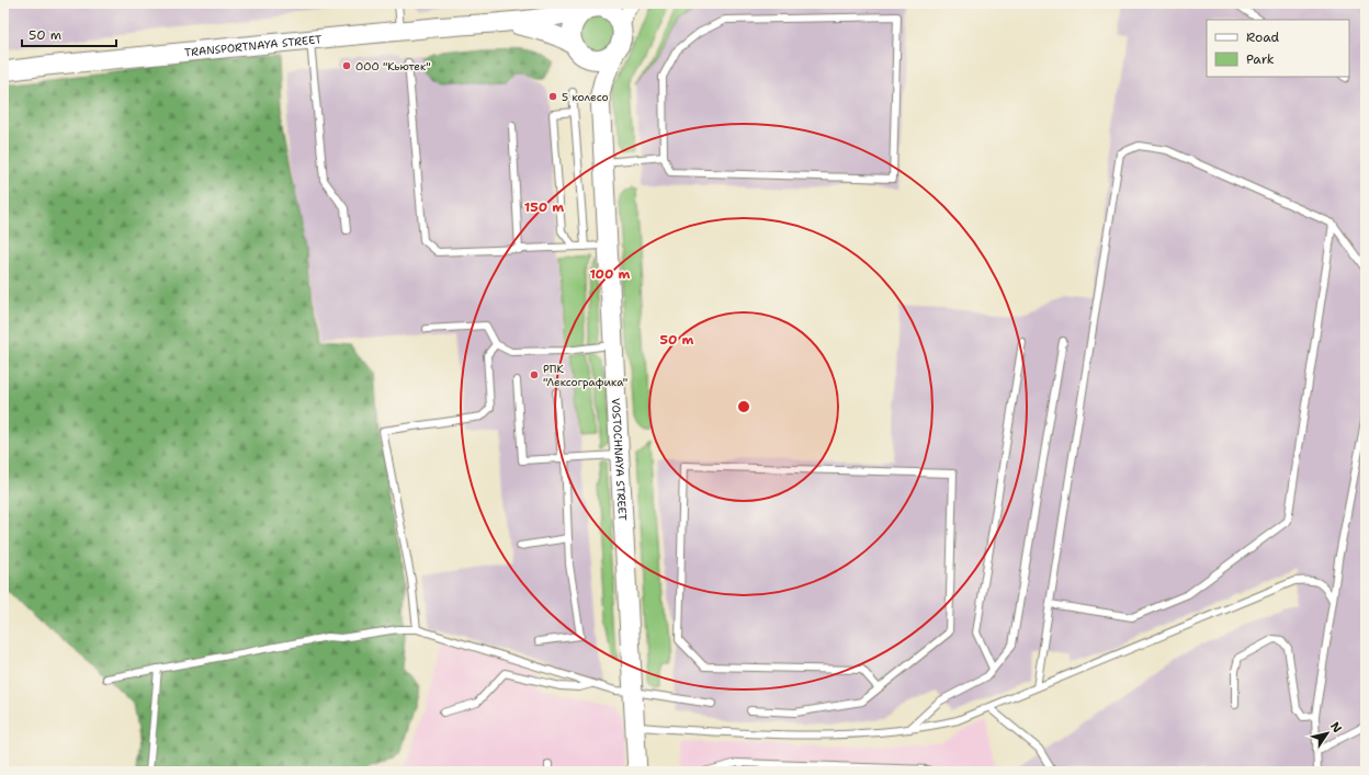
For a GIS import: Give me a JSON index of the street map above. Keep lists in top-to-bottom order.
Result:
{
  "streets": {
    "street": ["TRANSPORTNAYA STREET", "VOSTOCHNAYA STREET"]
  },
  "crossings": [
    ["TRANSPORTNAYA STREET", "VOSTOCHNAYA STREET"]
  ],
  "places": ["ООО \"Кьютек\"", "5 колесо", "РПК \"Лексографика\""],
  "legend": ["Road", "Park"],
  "scale_bar": "50 m",
  "north": "top right",
  "rings": ["150 m", "100 m", "50 m"]
}
